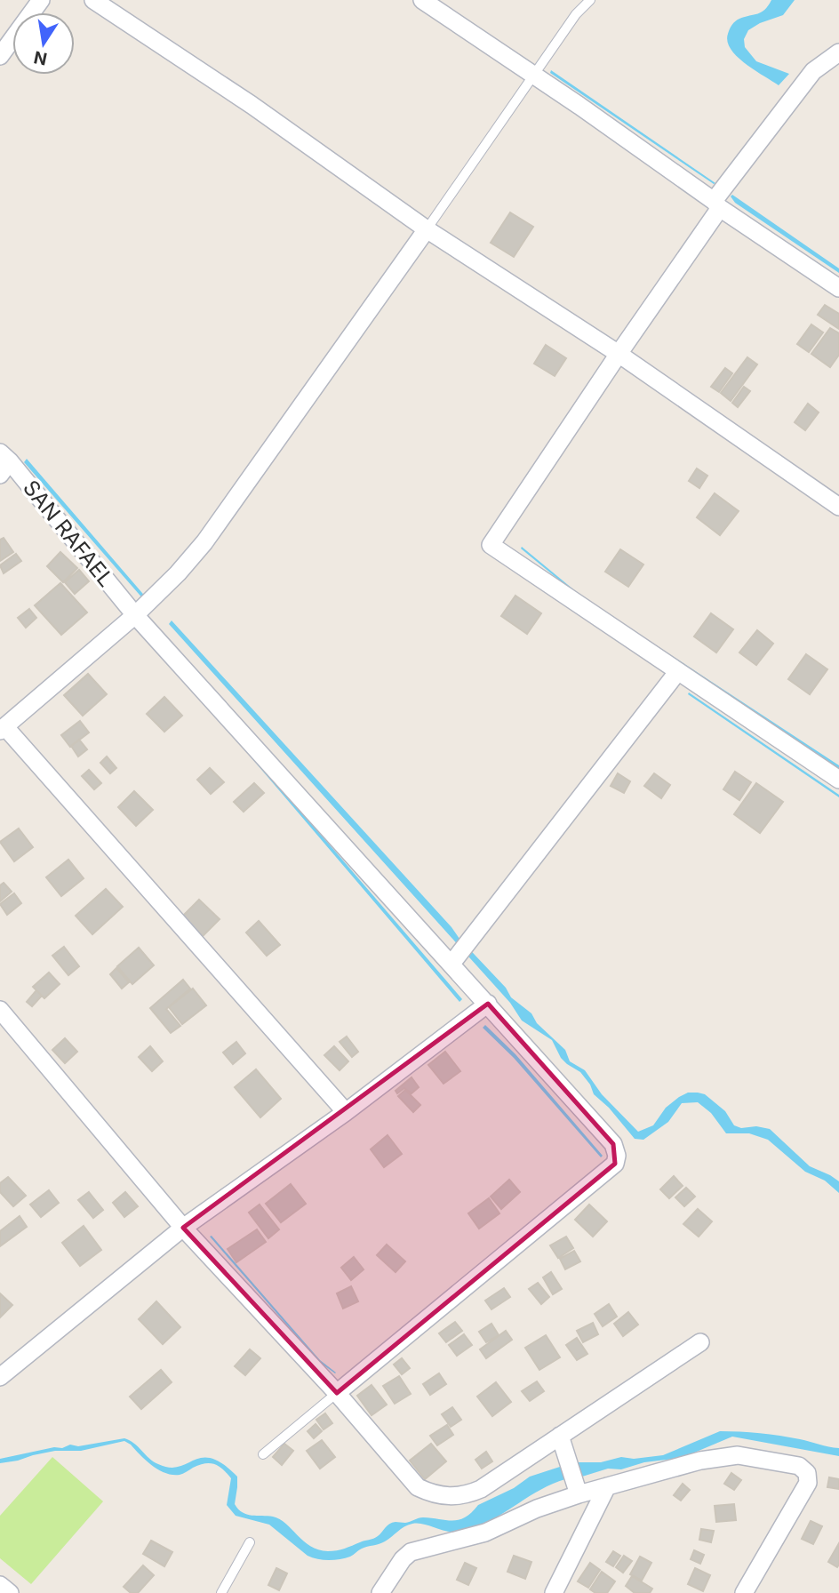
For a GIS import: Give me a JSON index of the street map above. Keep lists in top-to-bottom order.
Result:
{
  "streets": {
    "street": ["SAN RAFAEL"]
  },
  "north": "bottom"
}
